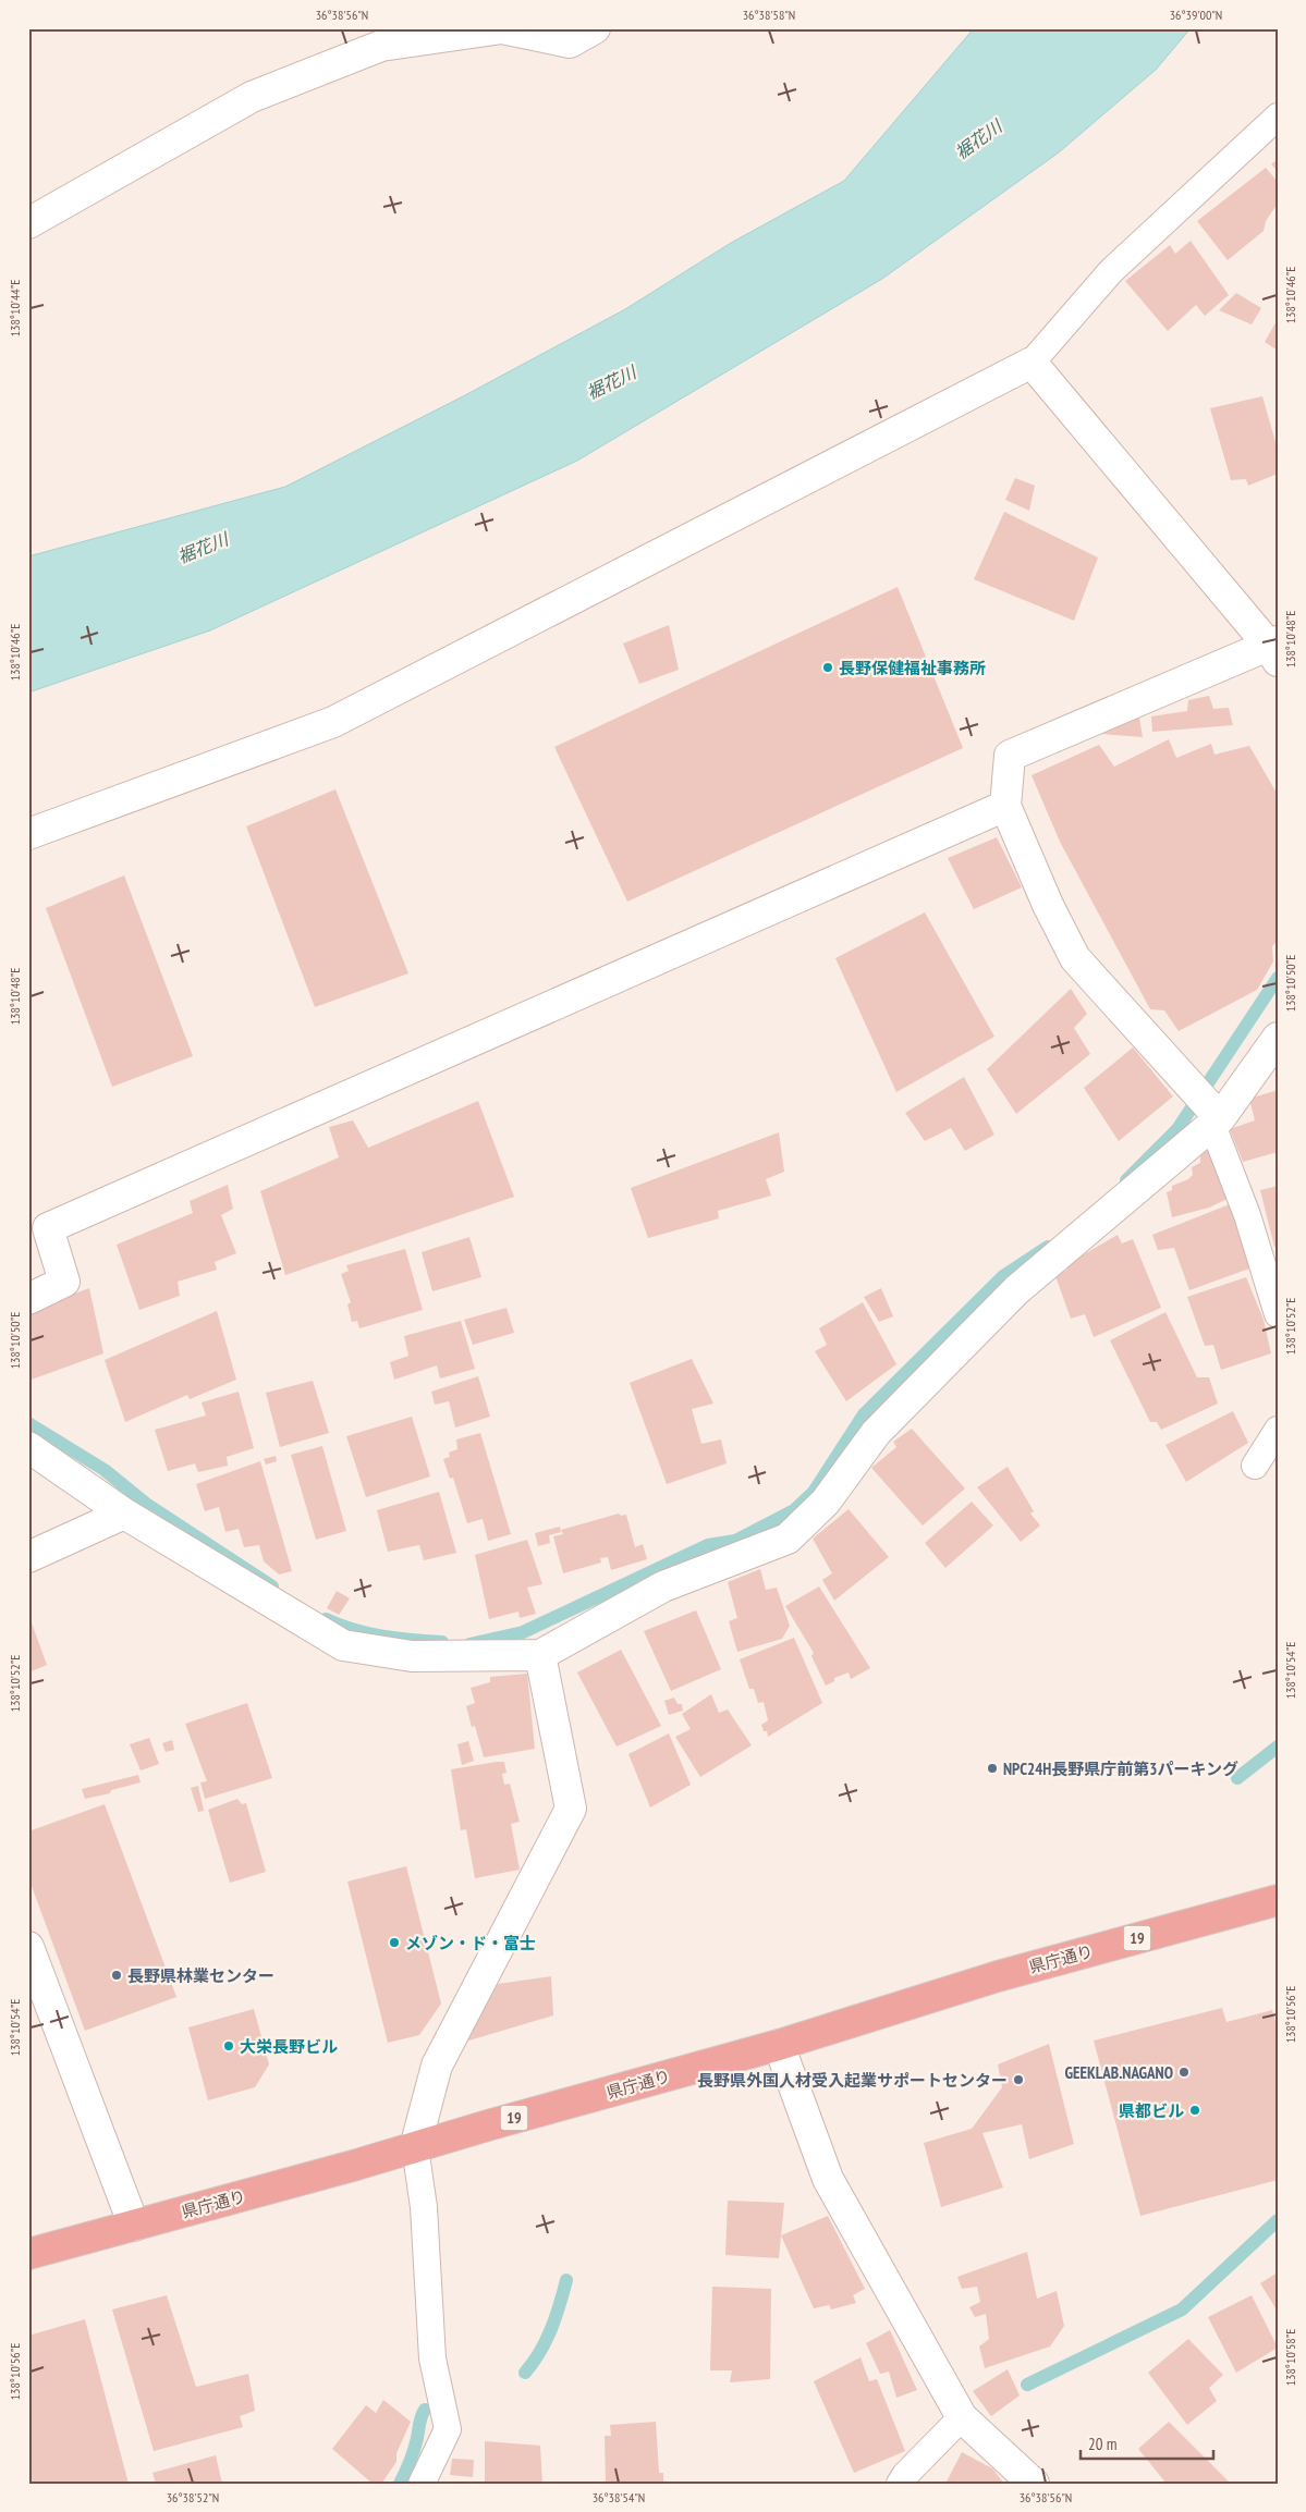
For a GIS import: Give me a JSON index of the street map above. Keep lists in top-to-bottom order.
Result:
{
  "streets": {
    "highway": ["19", "県庁通り"]
  },
  "water": ["裾花川"],
  "places": [
    "長野保健福祉事務所",
    "NPC24H長野県庁前第3パーキング",
    "メゾン・ド・富士",
    "長野県林業センター",
    "大栄長野ビル",
    "GEEKLAB.NAGANO",
    "長野県外国人材受入起業サポートセンター",
    "県都ビル"
  ],
  "scale_bar": "20 m",
  "coordinates": [
    "36°38'56\"N",
    "36°38'58\"N",
    "36°39'00\"N",
    "138°10'46\"E",
    "138°10'44\"E",
    "138°10'48\"E",
    "138°10'50\"E",
    "138°10'52\"E",
    "138°10'54\"E",
    "138°10'56\"E",
    "138°10'58\"E",
    "36°38'52\"N",
    "36°38'54\"N"
  ]
}
